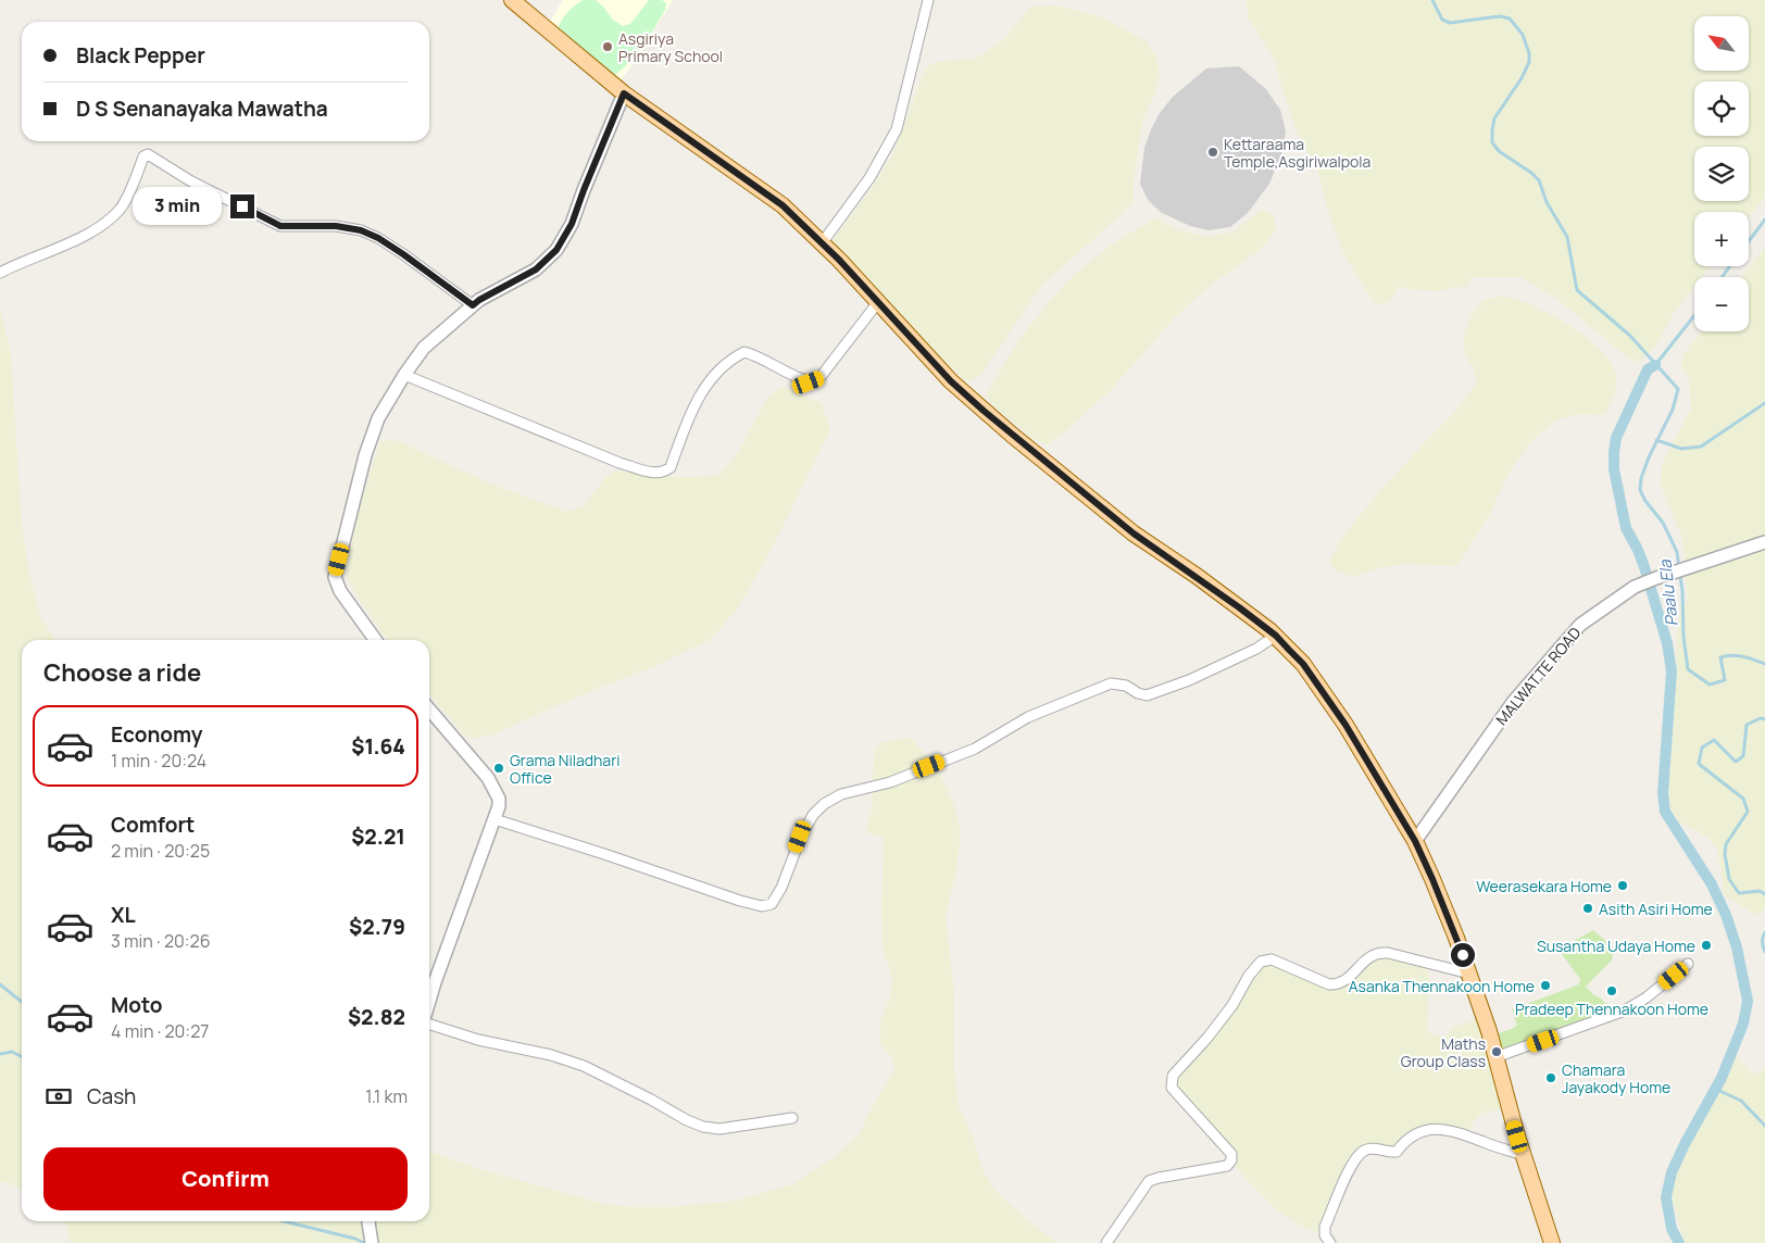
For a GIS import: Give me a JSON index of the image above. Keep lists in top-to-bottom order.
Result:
{
  "streets": {
    "street": ["MALWATTE ROAD"]
  },
  "water": ["Paalu Ela"],
  "places": [
    "Asgiriya Primary School",
    "Kettaraama Temple,Asgiriwalpola",
    "Grama Niladhari Office",
    "Weerasekara Home",
    "Asith Asiri Home",
    "Susantha Udaya Home",
    "Asanka Thennakoon Home",
    "Pradeep Thennakoon Home",
    "Maths Group Class",
    "Chamara Jayakody Home"
  ],
  "north": "top left",
  "page": {
    "map_buttons": ["+", "−"],
    "banner": ["Black Pepper", "D S Senanayaka Mawatha"],
    "bubble": "3 min",
    "heading": "Choose a ride",
    "list": [
      {
        "name": "Economy",
        "note": "1 min · 20:24",
        "value": "$1.64"
      },
      {
        "name": "Comfort",
        "note": "2 min · 20:25",
        "value": "$2.21"
      },
      {
        "name": "XL",
        "note": "3 min · 20:26",
        "value": "$2.79"
      },
      {
        "name": "Moto",
        "note": "4 min · 20:27",
        "value": "$2.82"
      }
    ],
    "pay": ["Cash", "1.1 km"],
    "buttons": "Confirm"
  }
}
